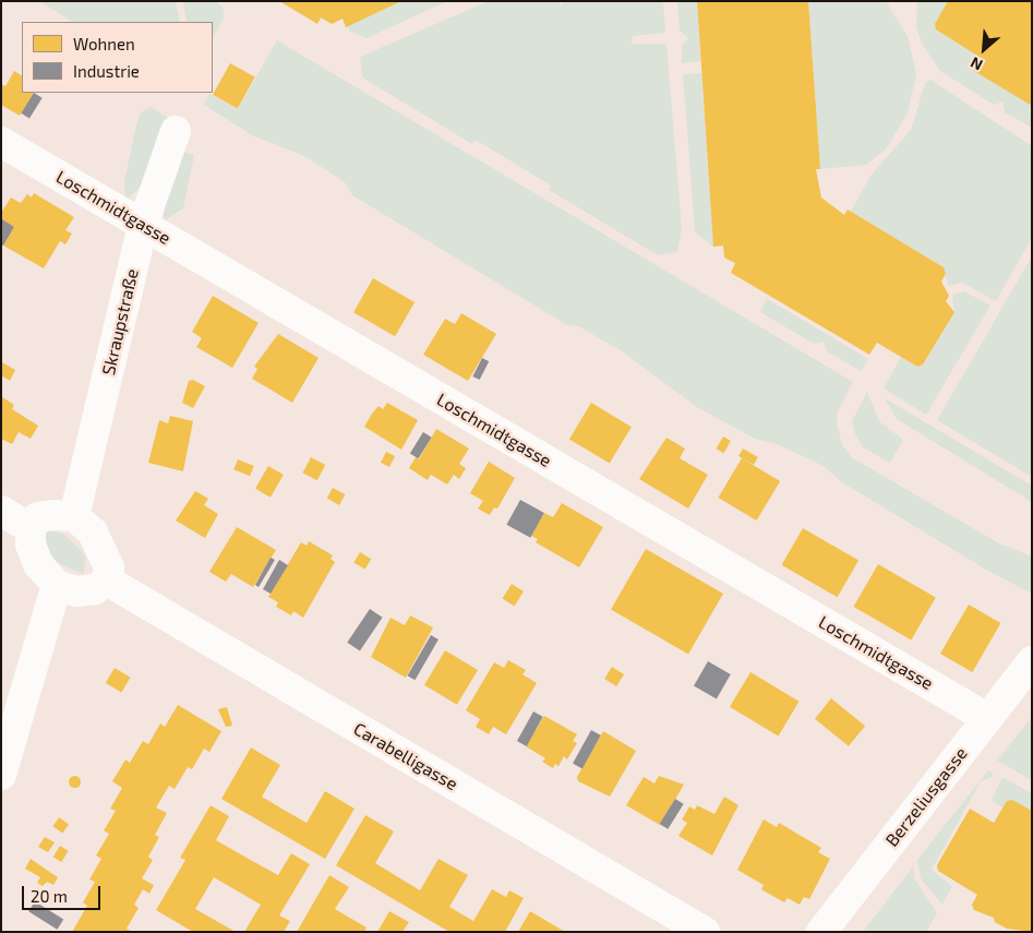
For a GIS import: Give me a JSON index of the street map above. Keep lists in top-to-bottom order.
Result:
{
  "streets": {
    "street": [
      "Loschmidtgasse",
      "Skraupstraße",
      "Carabelligasse",
      "Berzeliusgasse"
    ]
  },
  "crossings": [
    ["Loschmidtgasse", "Skraupstraße"],
    ["Loschmidtgasse", "Berzeliusgasse"],
    ["Skraupstraße", "Carabelligasse"]
  ],
  "legend": ["Wohnen", "Industrie"],
  "scale_bar": "20 m",
  "north": "bottom left"
}
